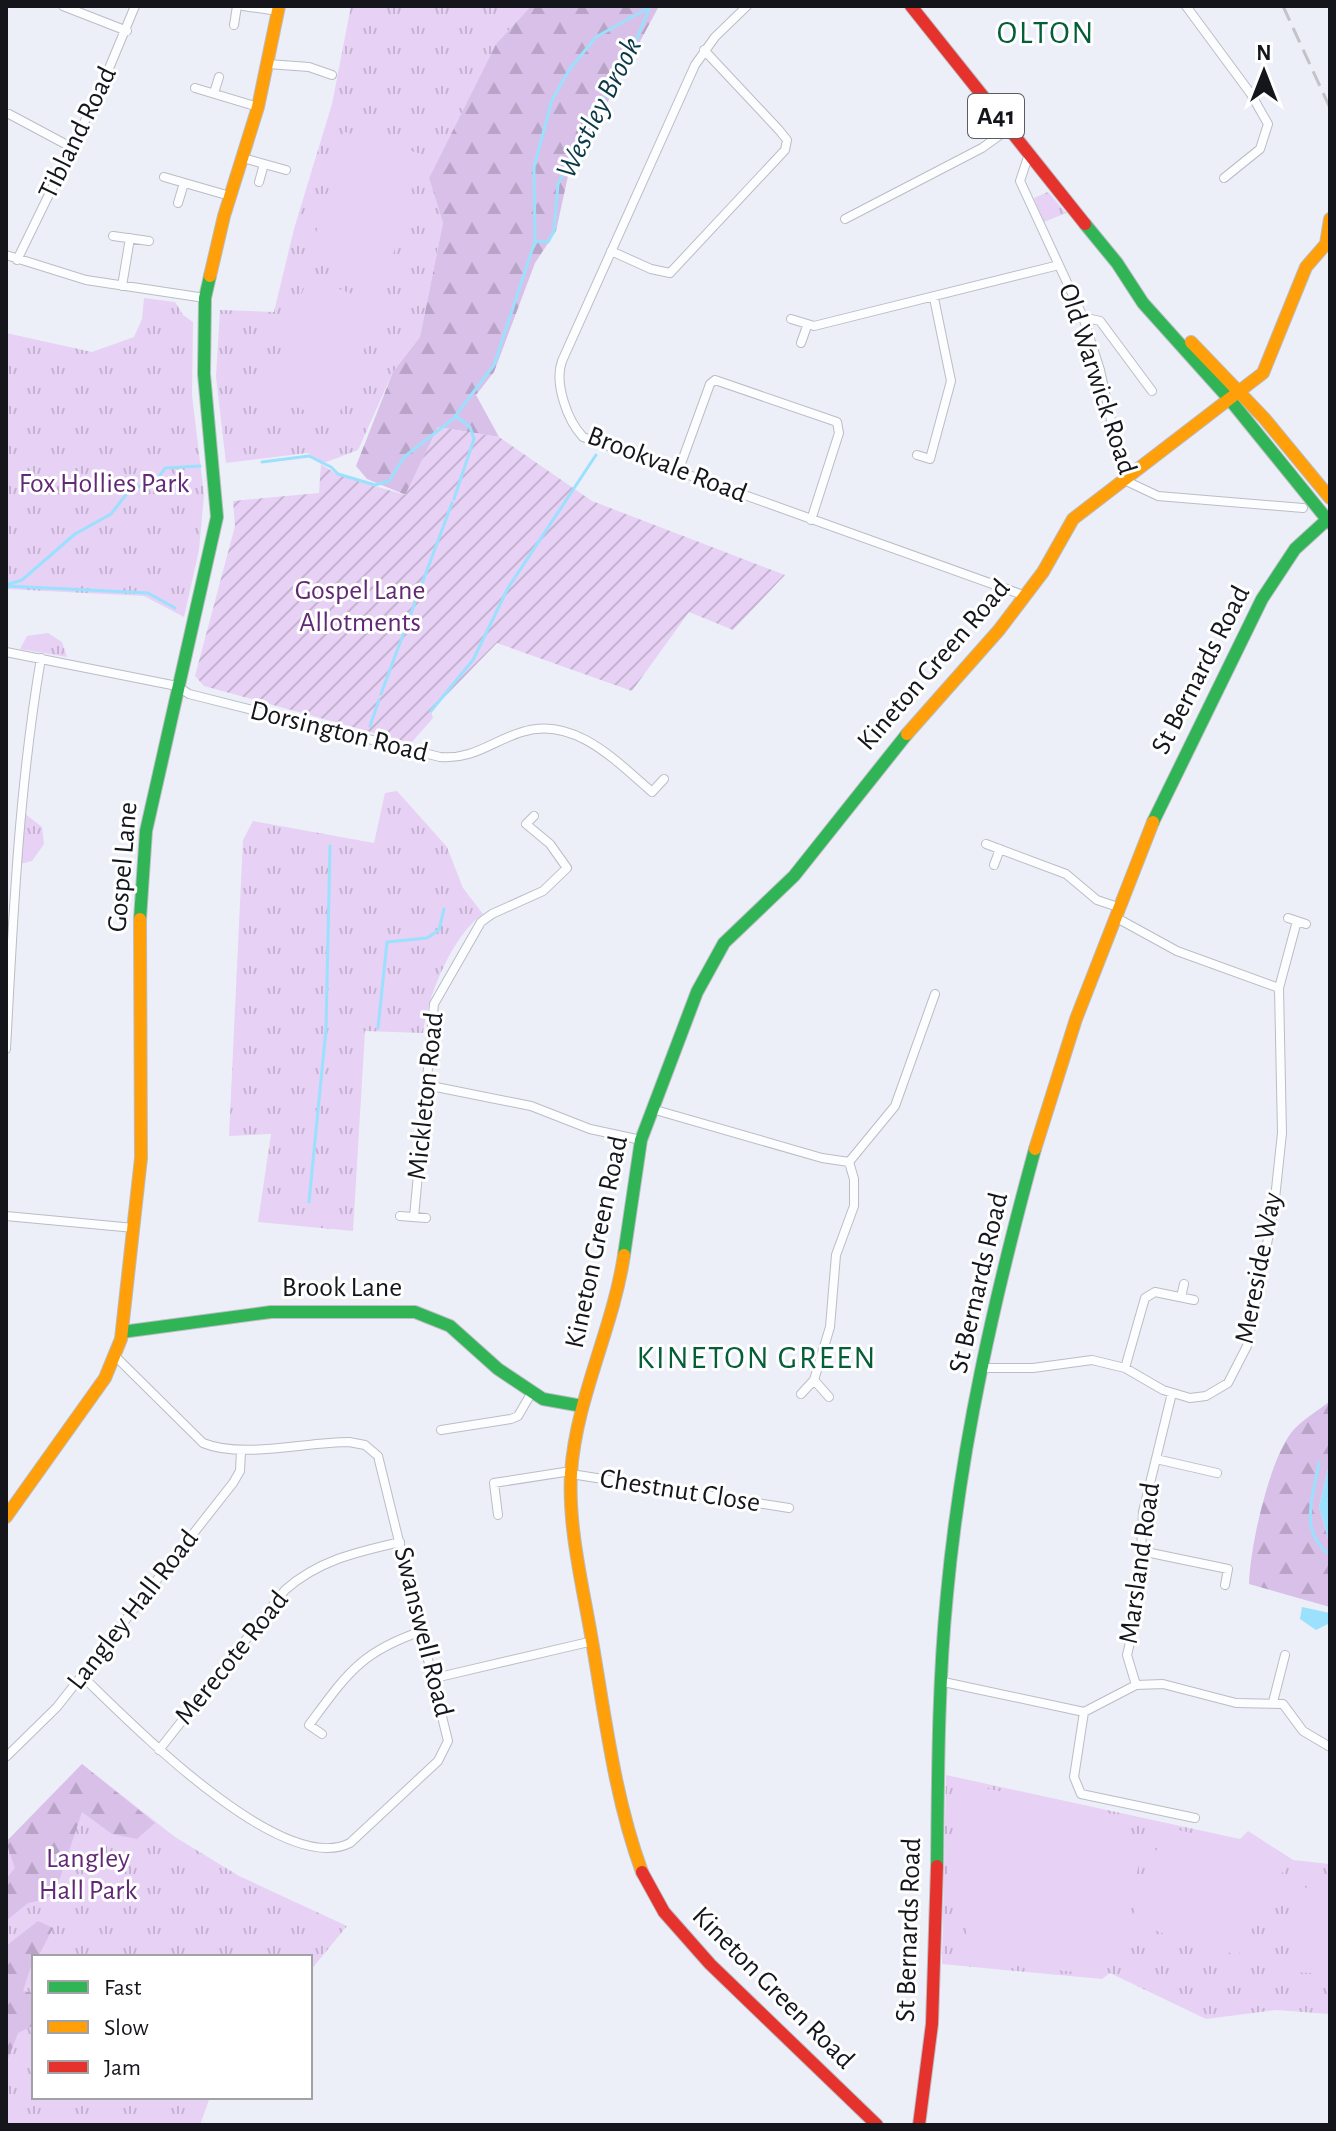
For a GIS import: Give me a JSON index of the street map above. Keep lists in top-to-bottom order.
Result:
{
  "streets": {
    "main road": [
      "A41",
      "Kineton Green Road",
      "St Bernards Road",
      "Gospel Lane",
      "Brook Lane"
    ],
    "street": [
      "Tibland Road",
      "Old Warwick Road",
      "Brookvale Road",
      "Dorsington Road",
      "Mickleton Road",
      "Mereside Way",
      "Chestnut Close",
      "Marsland Road",
      "Langley Hall Road",
      "Swanswell Road",
      "Merecote Road"
    ]
  },
  "crossings": [
    ["A41", "Old Warwick Road"],
    ["A41", "Kineton Green Road"],
    ["A41", "St Bernards Road"],
    ["Old Warwick Road", "Kineton Green Road"],
    ["Brookvale Road", "Kineton Green Road"],
    ["Kineton Green Road", "Brook Lane"],
    ["Kineton Green Road", "Chestnut Close"],
    ["St Bernards Road", "Mereside Way"],
    ["Dorsington Road", "Gospel Lane"],
    ["Gospel Lane", "Brook Lane"],
    ["Gospel Lane", "Swanswell Road"],
    ["Mereside Way", "Marsland Road"],
    ["Langley Hall Road", "Swanswell Road"],
    ["Swanswell Road", "Merecote Road"]
  ],
  "districts": ["OLTON", "KINETON GREEN"],
  "water": ["Westley Brook"],
  "parks": ["Fox Hollies Park", "Gospel Lane Allotments", "Langley Hall Park"],
  "legend": ["Fast", "Slow", "Jam"],
  "north": "top"
}
